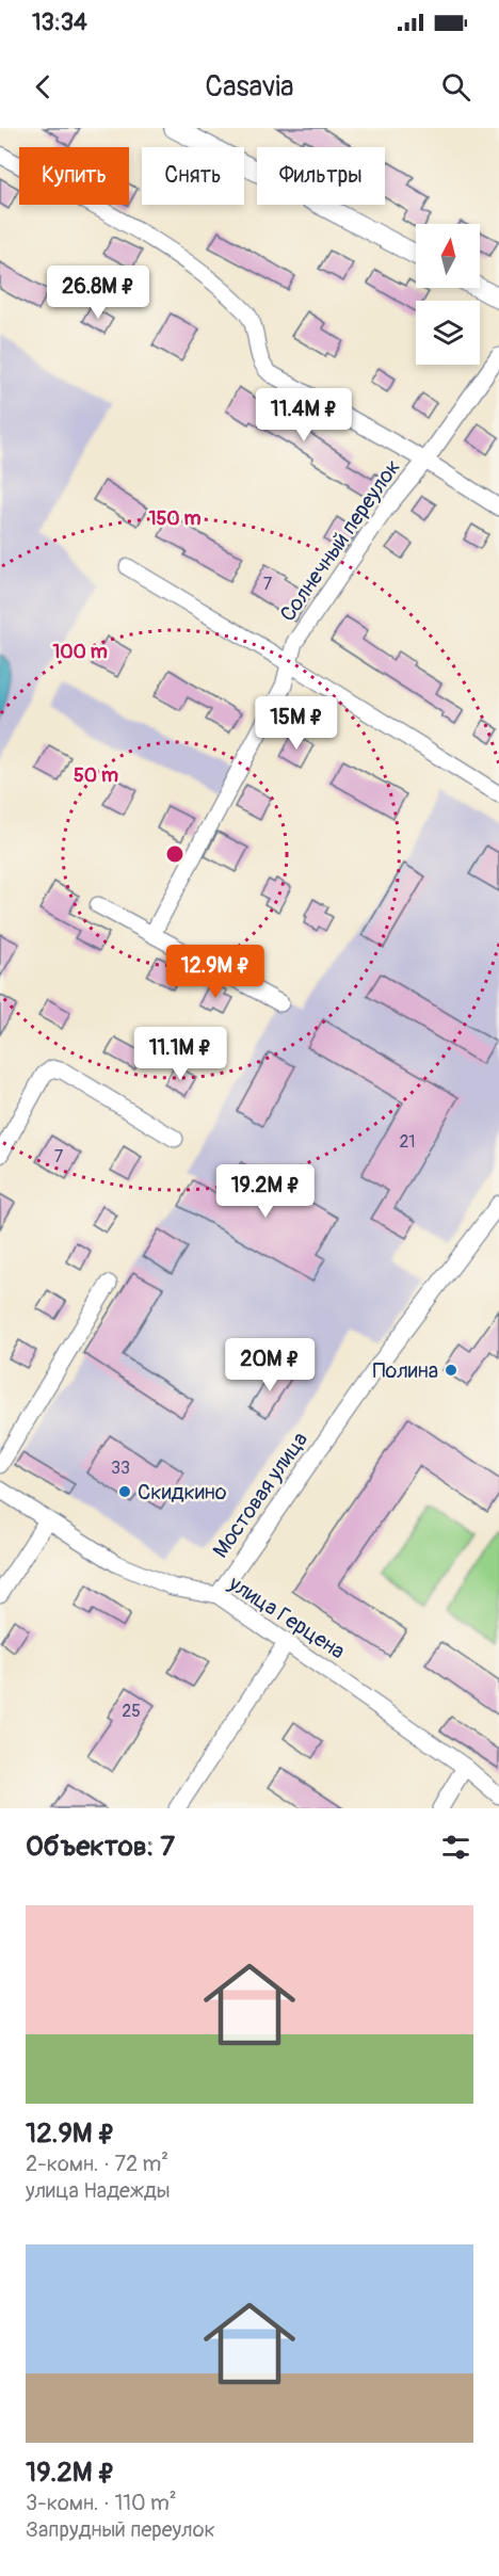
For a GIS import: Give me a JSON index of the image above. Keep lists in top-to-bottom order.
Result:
{
  "streets": {
    "street": ["Солнечный переулок", "Мостовая улица", "улица Герцена"]
  },
  "crossings": [
    ["Мостовая улица", "улица Герцена"]
  ],
  "places": ["Полина", "Скидкино"],
  "house_numbers": [
    "7",
    "21",
    "7",
    "33",
    "25"
  ],
  "north": "top",
  "page": {
    "status": "13:34",
    "header": "Casavia",
    "chip": ["Купить", "Снять", "Фильтры"],
    "price": [
      "26.8M ₽",
      "11.4M ₽",
      "15M ₽",
      "12.9M ₽",
      "11.1M ₽",
      "19.2M ₽",
      "20M ₽"
    ],
    "heading": "Объектов: 7",
    "list": [
      {
        "name": "12.9M ₽",
        "note": "2-комн. · 72 m² · улица Надежды"
      },
      {
        "name": "19.2M ₽",
        "note": "3-комн. · 110 m² · Запрудный переулок"
      }
    ]
  },
  "rings": ["150 m", "100 m", "50 m"]
}
